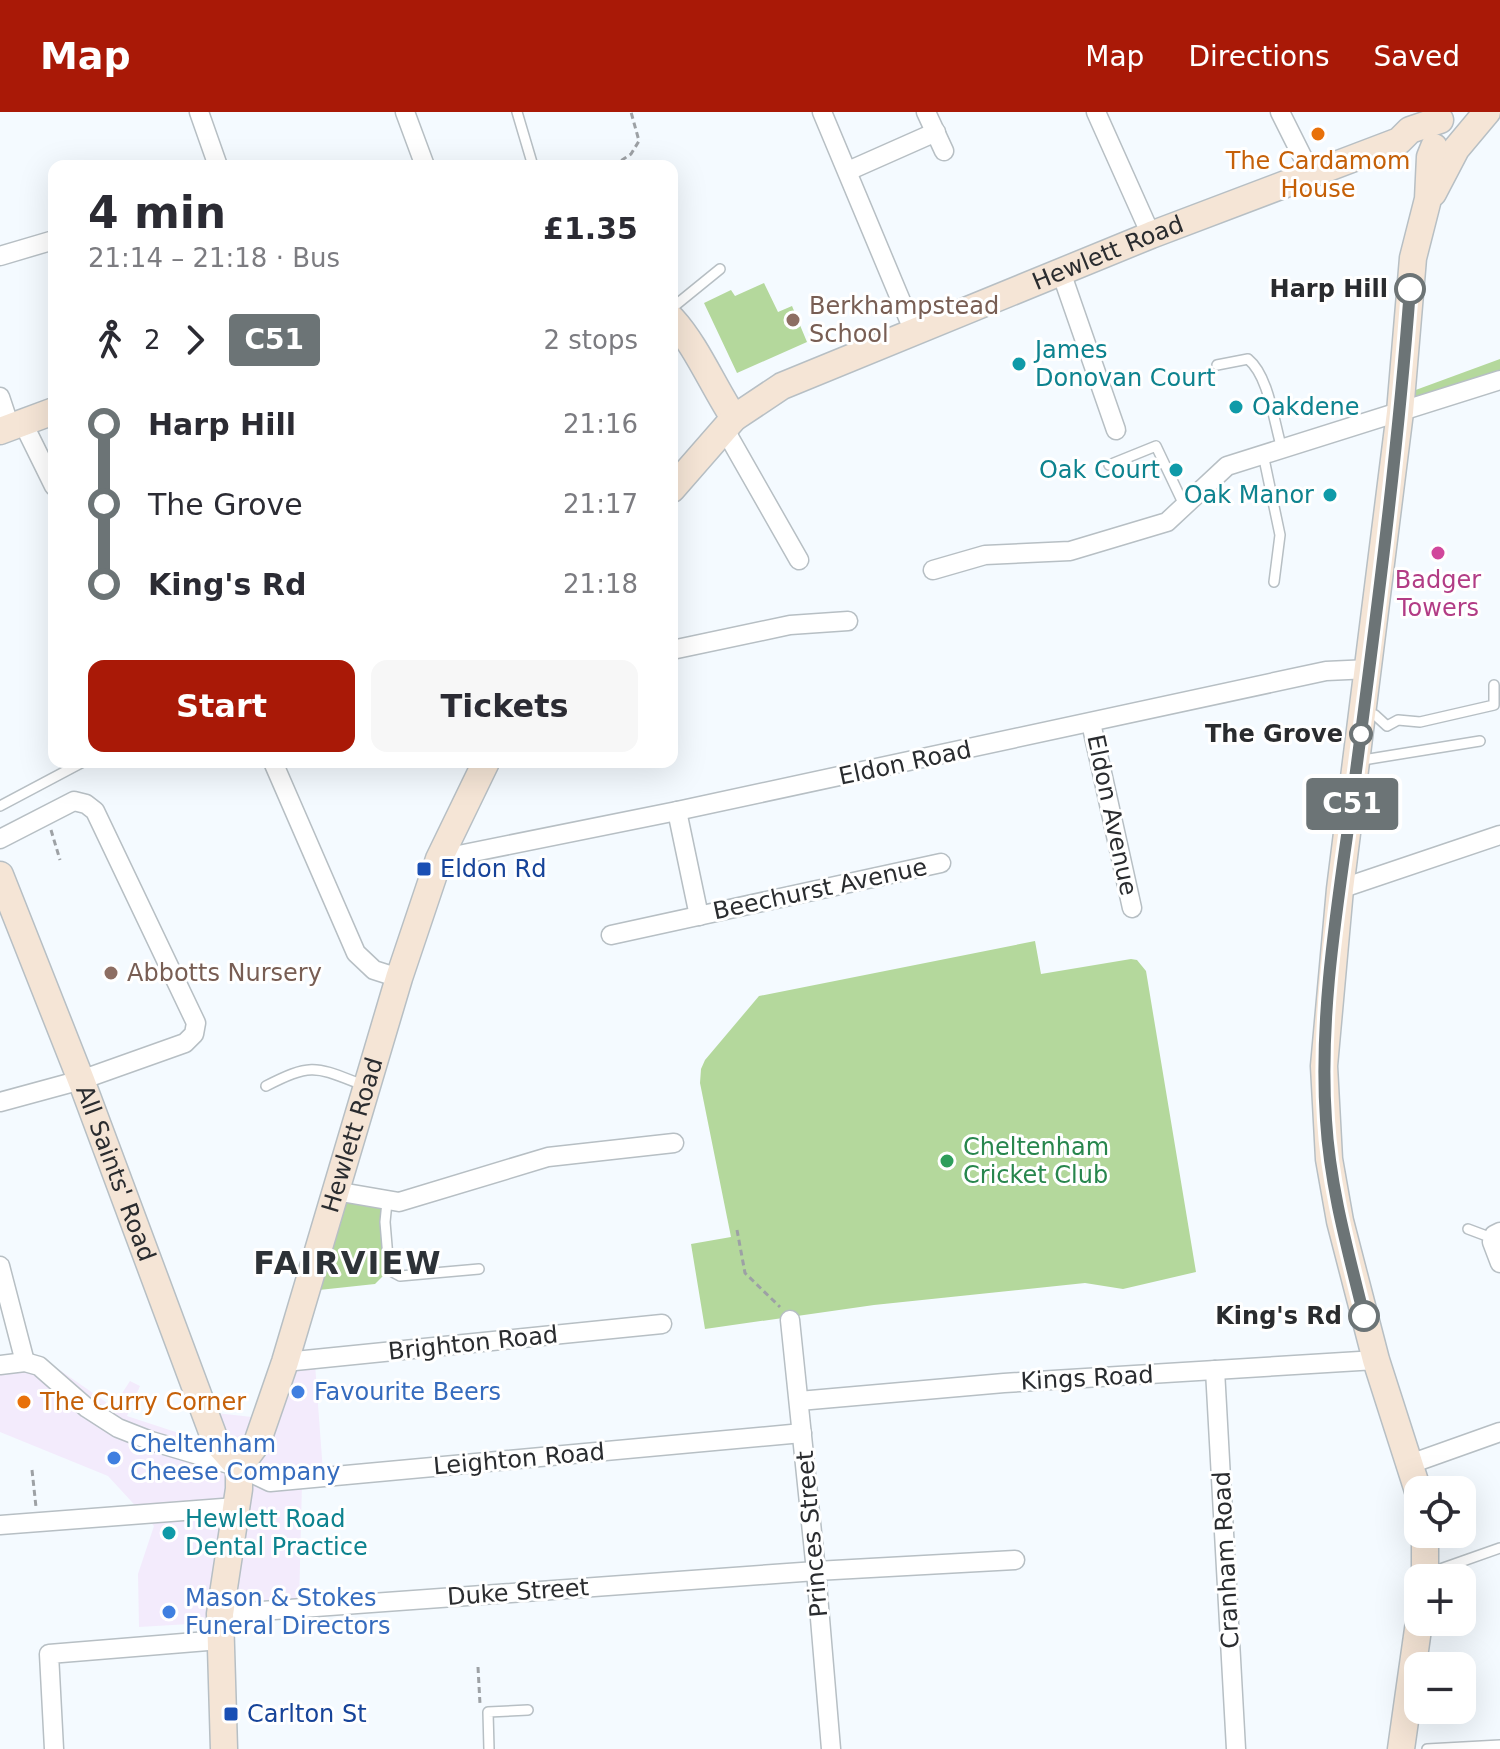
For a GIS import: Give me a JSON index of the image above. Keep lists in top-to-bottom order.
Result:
{
  "streets": {
    "street": [
      "Hewlett Road",
      "Eldon Road",
      "Eldon Avenue",
      "Beechurst Avenue",
      "All Saints' Road",
      "Brighton Road",
      "Kings Road",
      "Leighton Road",
      "Princes Street",
      "Cranham Road",
      "Duke Street"
    ]
  },
  "crossings": [
    ["Hewlett Road", "Eldon Road"],
    ["Hewlett Road", "All Saints' Road"],
    ["Hewlett Road", "Brighton Road"],
    ["Hewlett Road", "Leighton Road"],
    ["Hewlett Road", "Duke Street"],
    ["Eldon Road", "Eldon Avenue"],
    ["Eldon Road", "Beechurst Avenue"],
    ["All Saints' Road", "Leighton Road"],
    ["Kings Road", "Princes Street"],
    ["Kings Road", "Cranham Road"],
    ["Leighton Road", "Princes Street"],
    ["Princes Street", "Duke Street"]
  ],
  "districts": ["FAIRVIEW"],
  "places": {
    "other": [
      "The Cardamom House",
      "Harp Hill",
      "Berkhampstead School",
      "James Donovan Court",
      "Oakdene",
      "Oak Court",
      "Oak Manor",
      "Badger Towers",
      "The Grove",
      "Abbotts Nursery",
      "Cheltenham Cricket Club",
      "King's Rd",
      "Favourite Beers",
      "The Curry Corner",
      "Cheltenham Cheese Company",
      "Hewlett Road Dental Practice",
      "Mason & Stokes Funeral Directors"
    ],
    "transit": ["Eldon Rd", "Carlton St"]
  },
  "lines": ["bus line C51"],
  "page": {
    "header": "Map",
    "nav": ["Map", "Directions", "Saved"],
    "on_map": "C51",
    "heading": ["4 min", "21:14 – 21:18 · Bus", "£1.35"],
    "legs": ["2", "C51", "2 stops"],
    "list": [
      {
        "name": "Harp Hill",
        "value": "21:16"
      },
      {
        "name": "The Grove",
        "value": "21:17"
      },
      {
        "name": "King's Rd",
        "value": "21:18"
      }
    ],
    "buttons": ["Start", "Tickets"],
    "map_buttons": ["+", "−"]
  }
}
